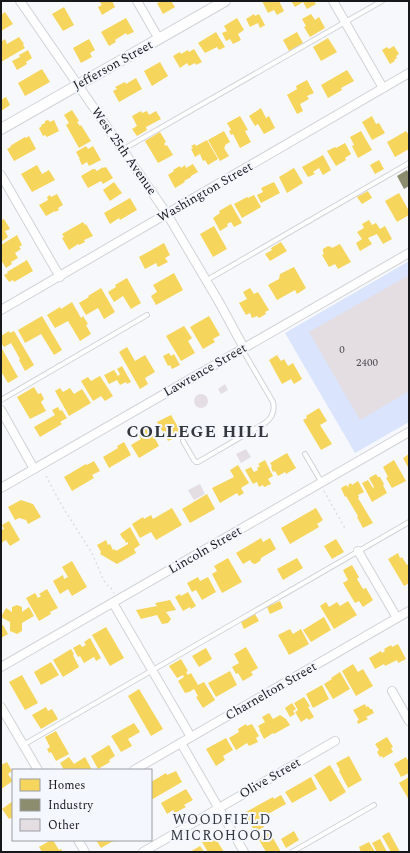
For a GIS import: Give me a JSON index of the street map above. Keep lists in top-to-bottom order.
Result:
{
  "streets": {
    "street": [
      "Jefferson Street",
      "West 25th Avenue",
      "Washington Street",
      "Lawrence Street",
      "Lincoln Street",
      "Charnelton Street",
      "Olive Street"
    ]
  },
  "crossings": [
    ["Jefferson Street", "West 25th Avenue"],
    ["West 25th Avenue", "Washington Street"],
    ["West 25th Avenue", "Lawrence Street"]
  ],
  "districts": ["COLLEGE HILL", "WOODFIELD MICROHOOD"],
  "house_numbers": ["0", "2400"],
  "legend": ["Homes", "Industry", "Other"]
}
